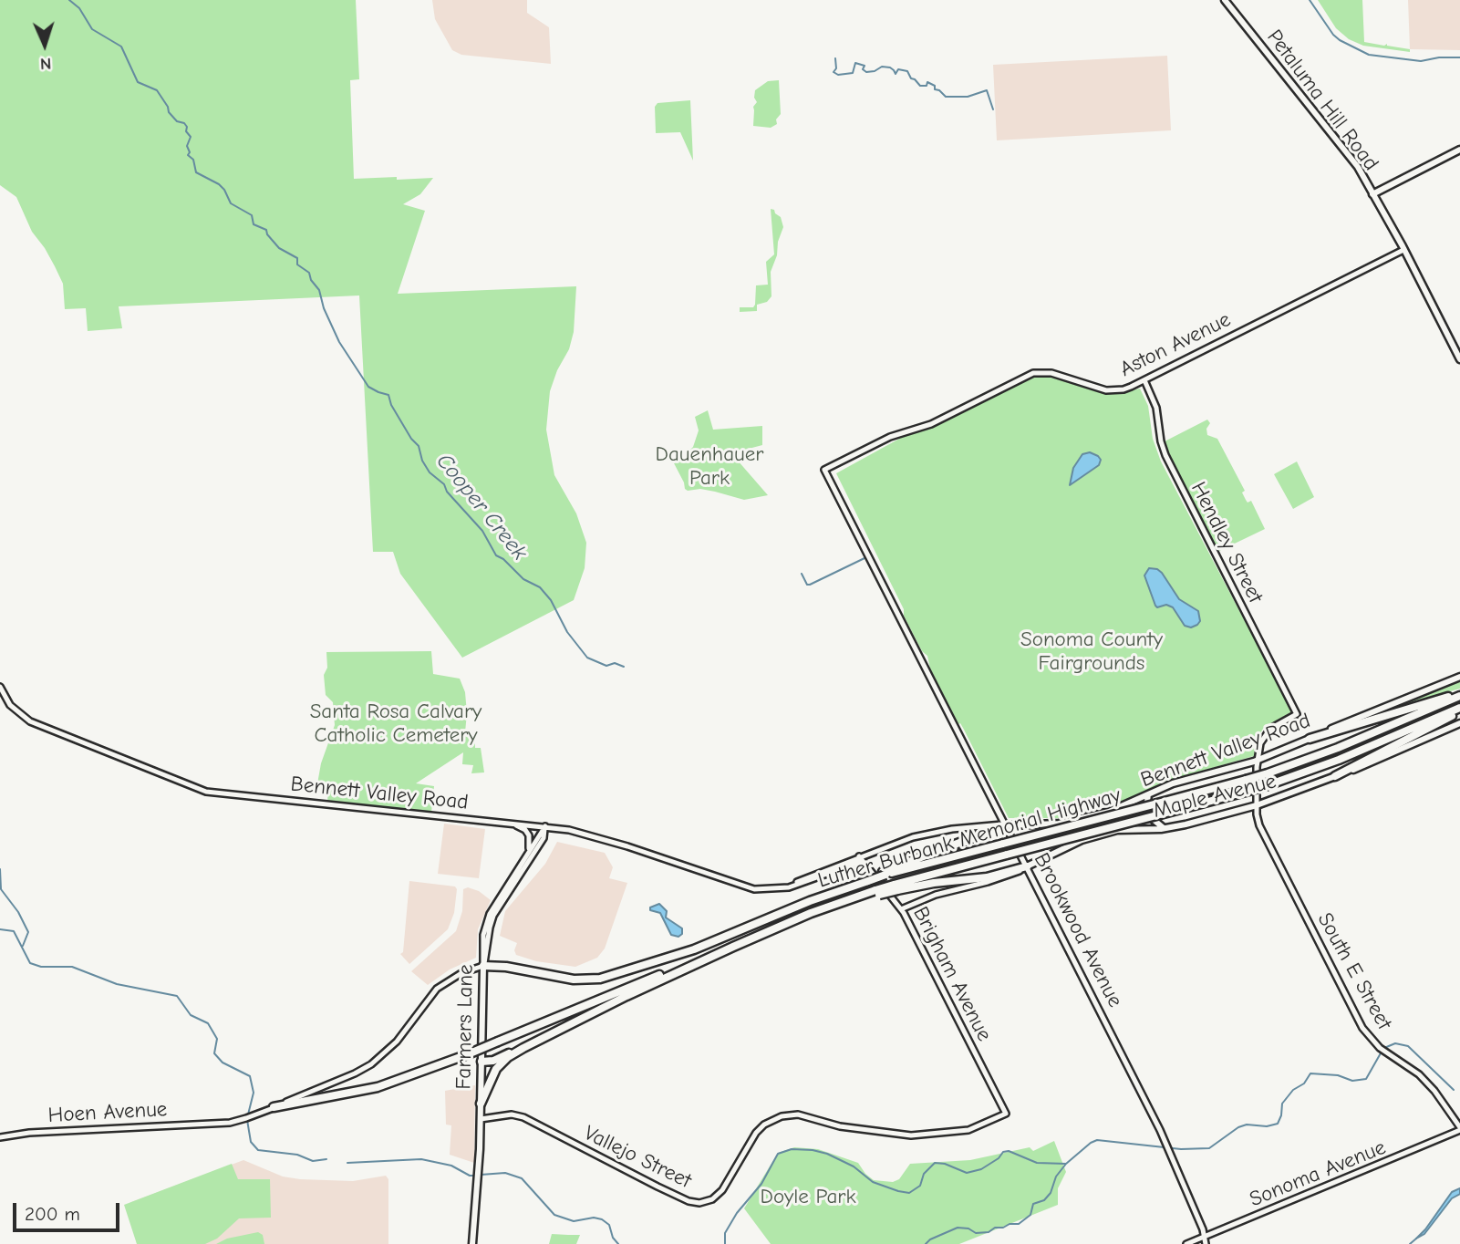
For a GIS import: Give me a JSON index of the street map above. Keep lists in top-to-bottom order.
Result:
{
  "streets": {
    "highway": ["Luther Burbank Memorial Highway"],
    "main road": [
      "Petaluma Hill Road",
      "Bennett Valley Road",
      "Maple Avenue",
      "Farmers Lane"
    ],
    "street": [
      "Aston Avenue",
      "Hendley Street",
      "Brookwood Avenue",
      "South E Street",
      "Brigham Avenue",
      "Hoen Avenue",
      "Vallejo Street",
      "Sonoma Avenue"
    ]
  },
  "crossings": [
    ["Petaluma Hill Road", "Aston Avenue"],
    ["Aston Avenue", "Hendley Street"],
    ["Aston Avenue", "Brookwood Avenue"],
    ["Hendley Street", "Bennett Valley Road"],
    ["Hendley Street", "South E Street"],
    ["Bennett Valley Road", "Brookwood Avenue"],
    ["Bennett Valley Road", "South E Street"],
    ["Bennett Valley Road", "Brigham Avenue"],
    ["Bennett Valley Road", "Farmers Lane"],
    ["Maple Avenue", "Brookwood Avenue"],
    ["Maple Avenue", "South E Street"],
    ["Maple Avenue", "Brigham Avenue"],
    ["Luther Burbank Memorial Highway", "Farmers Lane"],
    ["Luther Burbank Memorial Highway", "Hoen Avenue"],
    ["Brookwood Avenue", "Sonoma Avenue"],
    ["South E Street", "Sonoma Avenue"],
    ["Brigham Avenue", "Vallejo Street"],
    ["Farmers Lane", "Hoen Avenue"],
    ["Farmers Lane", "Vallejo Street"]
  ],
  "water": ["Cooper Creek"],
  "parks": [
    "Dauenhauer Park",
    "Sonoma County Fairgrounds",
    "Santa Rosa Calvary Catholic Cemetery",
    "Doyle Park"
  ],
  "scale_bar": "200 m",
  "north": "bottom"
}
